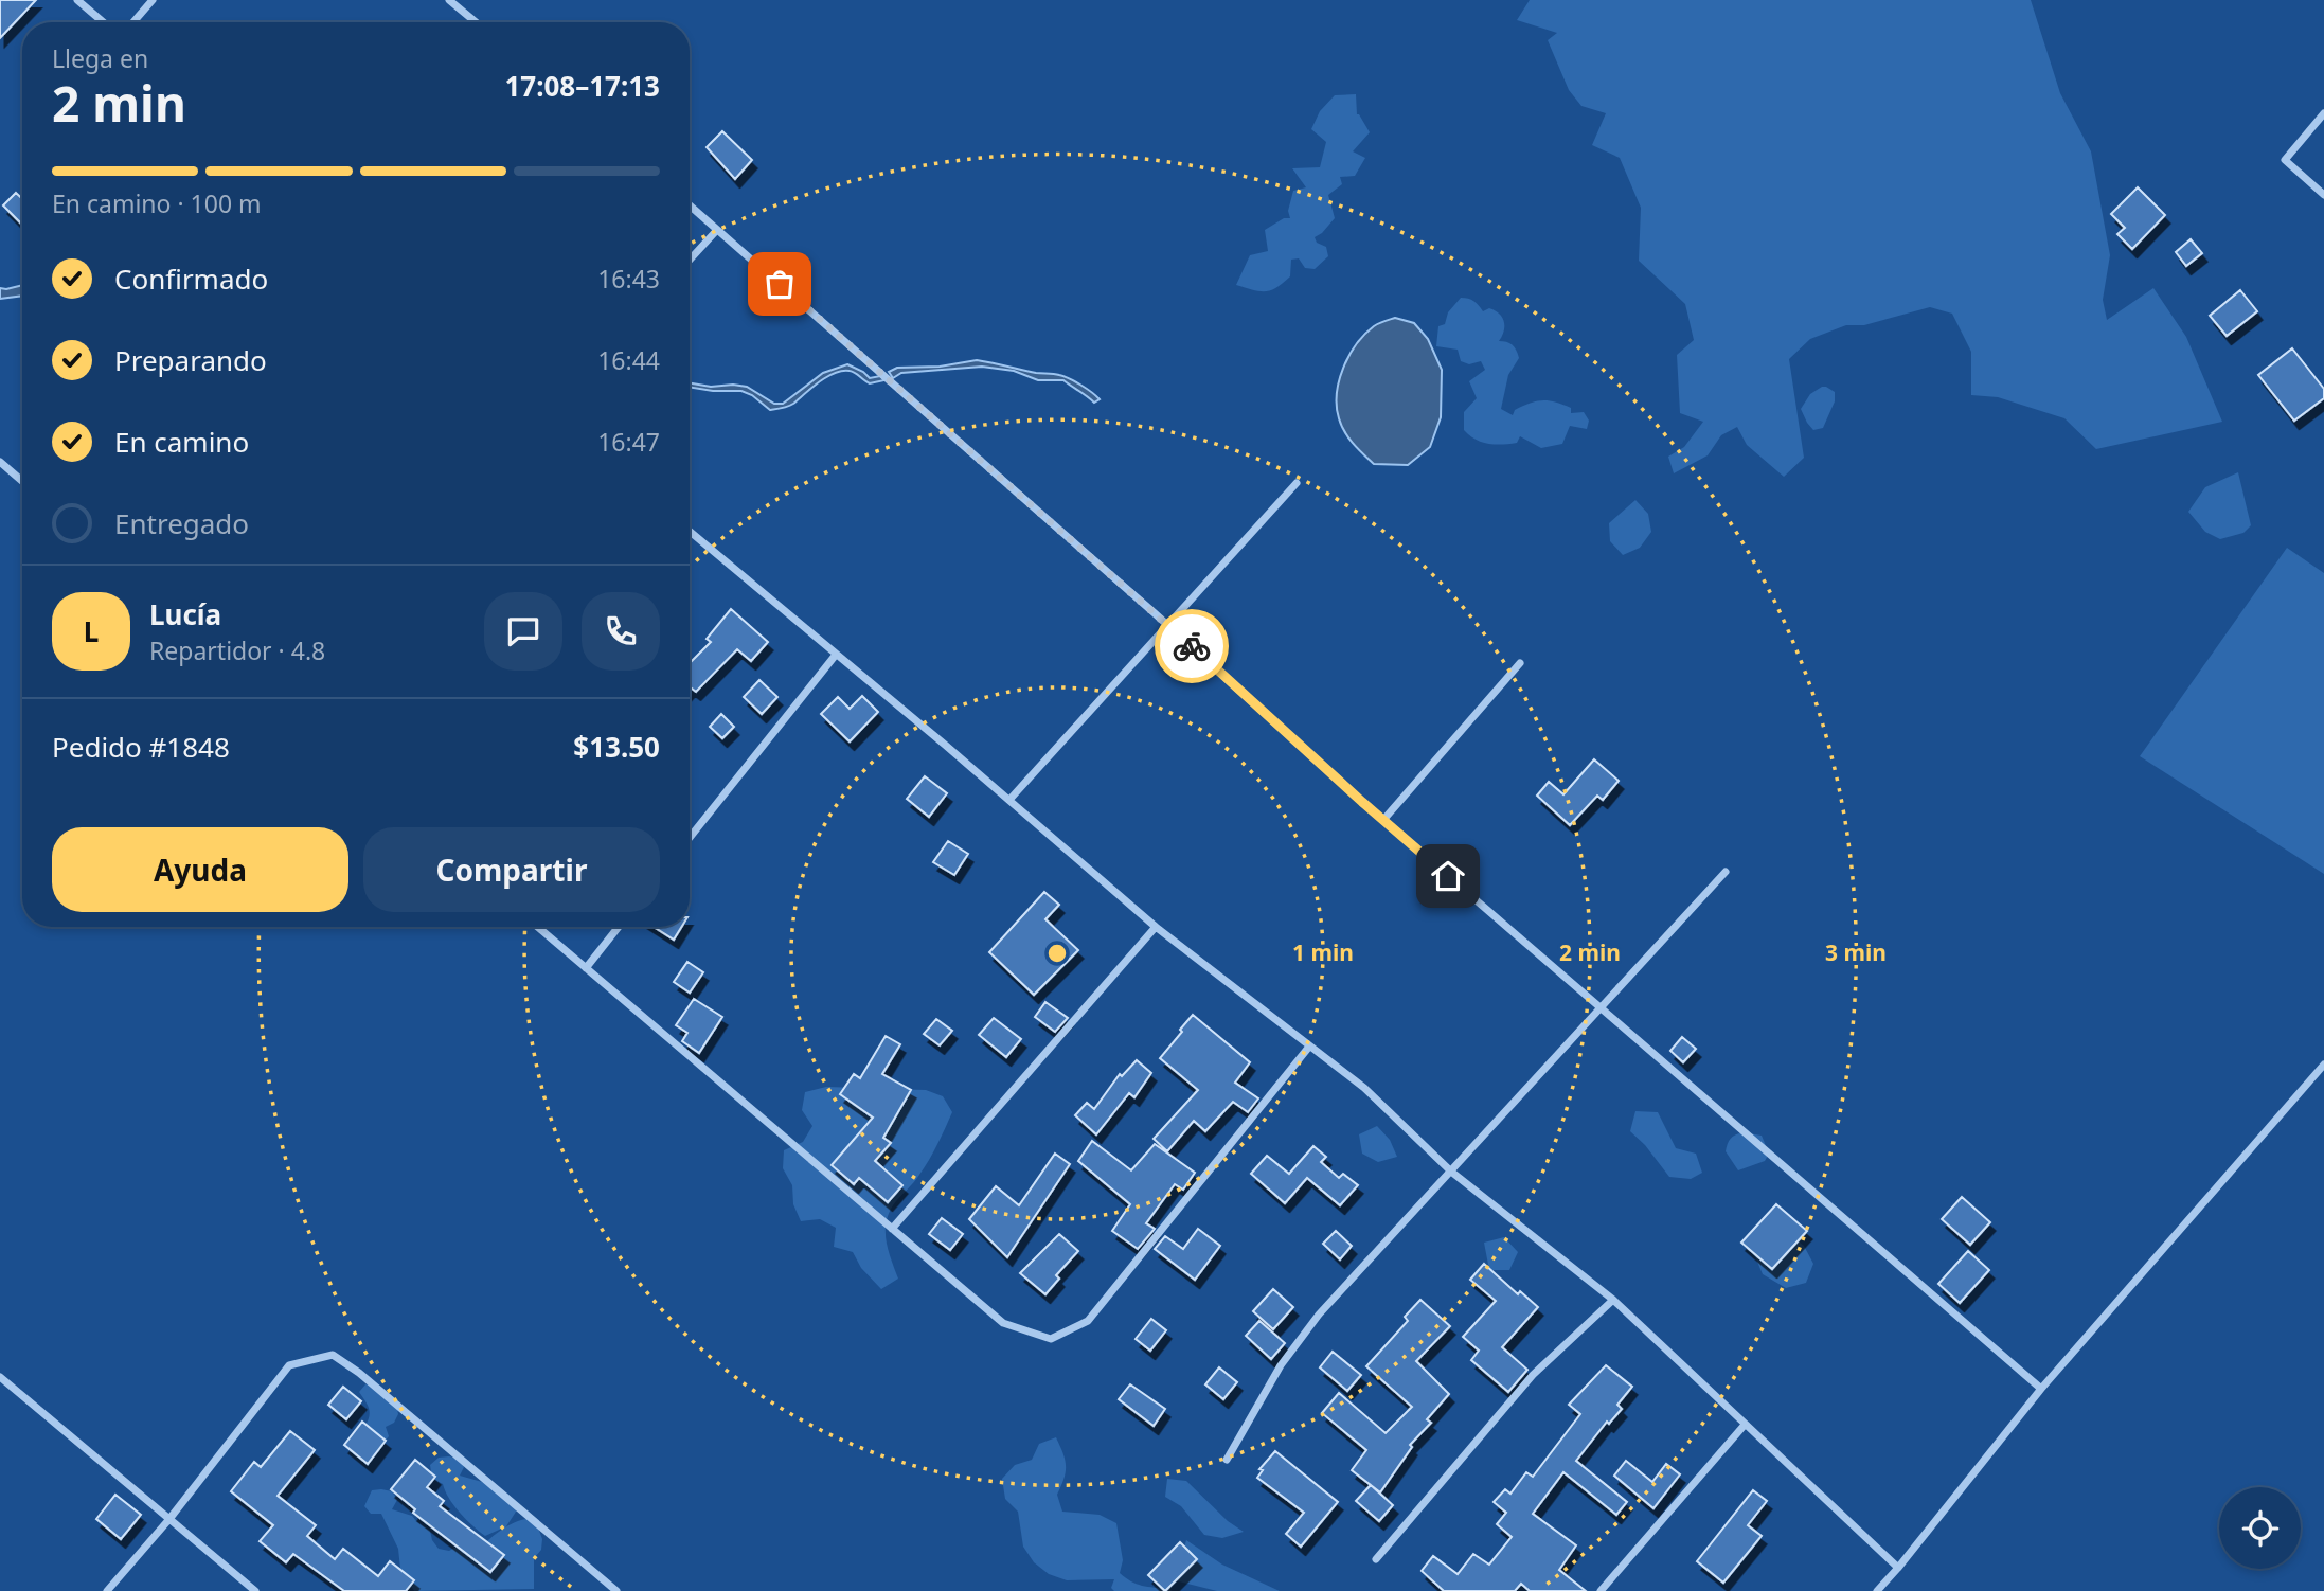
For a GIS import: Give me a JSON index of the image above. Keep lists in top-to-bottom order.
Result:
{
  "page": {
    "heading": ["2 min", "Llega en", "17:08–17:13"],
    "panel": [
      "Lucía",
      "Repartidor · 4.8",
      "Pedido #1848",
      "$13.50"
    ],
    "bar": "En camino · 100 m",
    "list": [
      ["Confirmado", "16:43"],
      ["Preparando", "16:44"],
      ["En camino", "16:47"],
      "Entregado"
    ],
    "round": "L",
    "buttons": ["Ayuda", "Compartir"]
  },
  "rings": ["1 min", "2 min", "3 min"]
}
